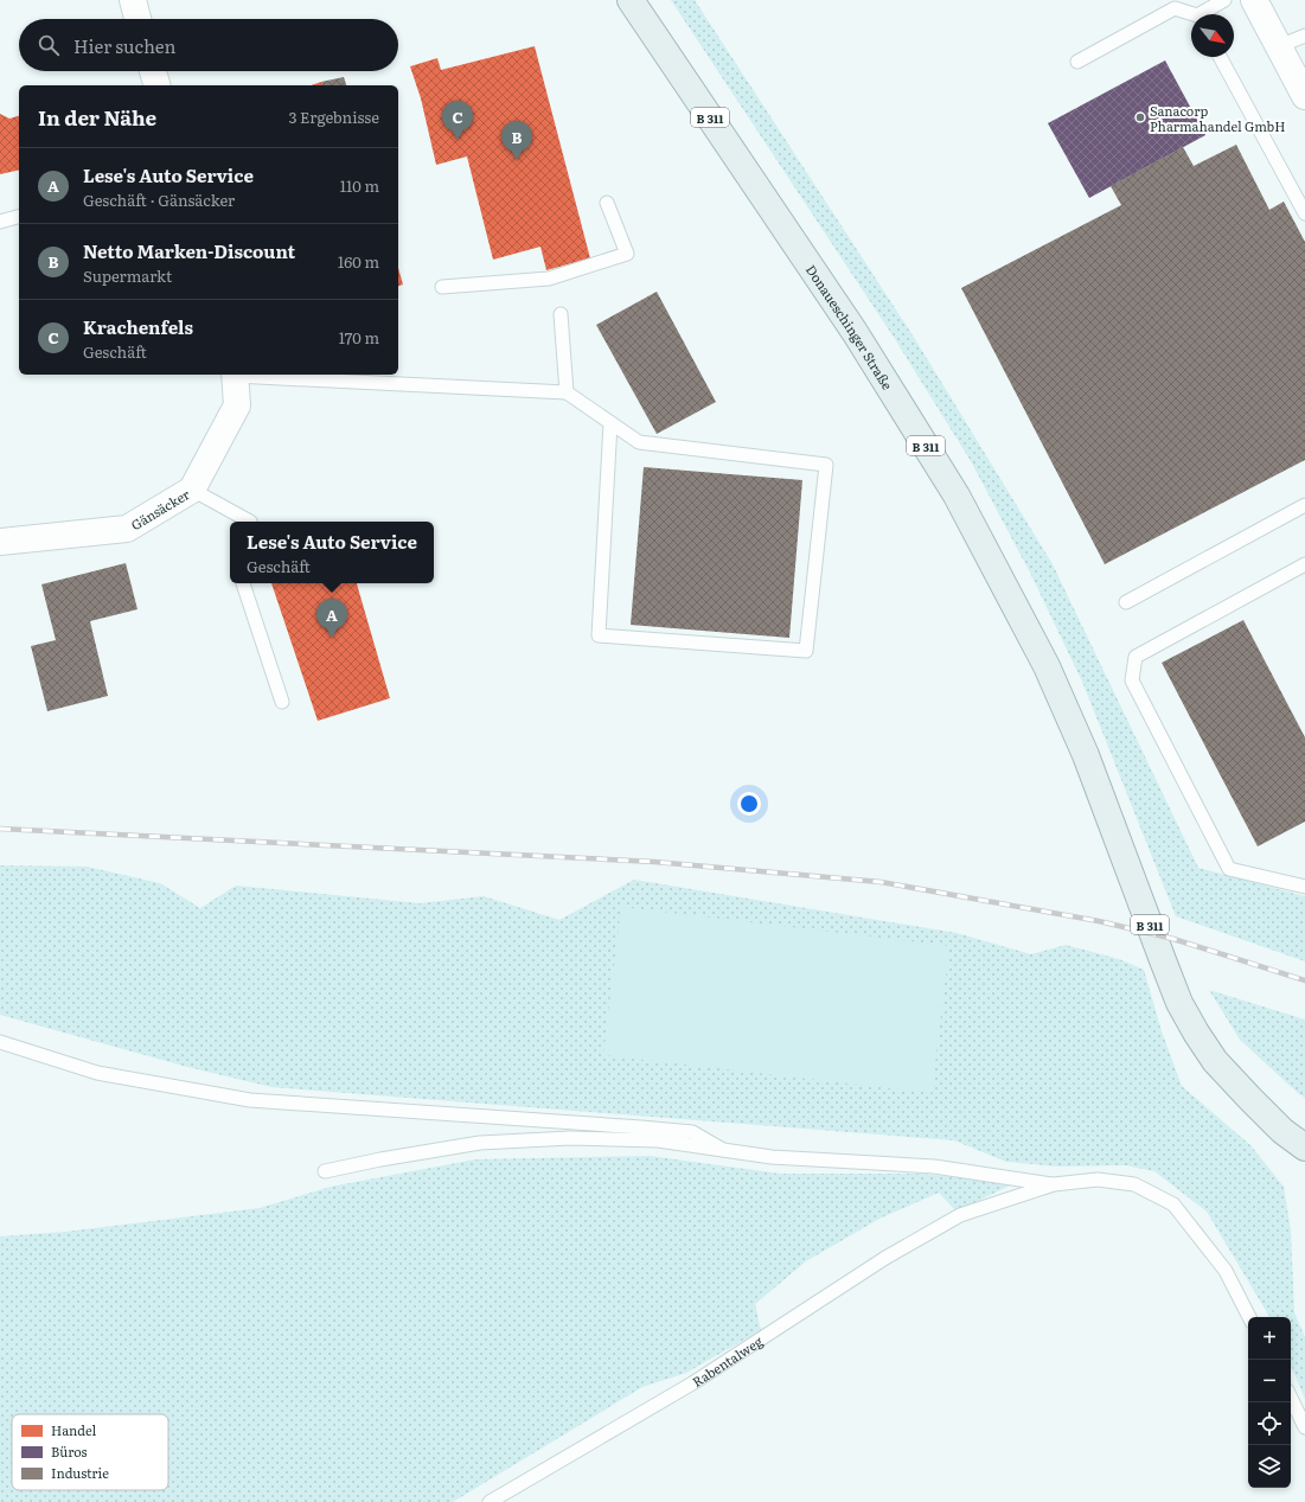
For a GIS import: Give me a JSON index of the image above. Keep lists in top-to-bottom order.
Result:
{
  "streets": {
    "main road": ["B 311", "Donaueschinger Straße"],
    "street": ["Gänsäcker"],
    "lane": ["Rabentalweg"]
  },
  "places": ["Sanacorp Pharmahandel GmbH"],
  "legend": ["Handel", "Büros", "Industrie"],
  "north": "bottom right",
  "page": {
    "search": "Hier suchen",
    "heading": ["In der Nähe", "3 Ergebnisse"],
    "pins": ["C", "B", "A"],
    "list": [
      {
        "mark": "A",
        "name": "Lese's Auto Service",
        "note": "Geschäft · Gänsäcker",
        "value": "110 m"
      },
      {
        "mark": "B",
        "name": "Netto Marken-Discount",
        "note": "Supermarkt",
        "value": "160 m"
      },
      {
        "mark": "C",
        "name": "Krachenfels",
        "note": "Geschäft",
        "value": "170 m"
      }
    ],
    "popup": ["Lese's Auto Service", "Geschäft"],
    "map_buttons": ["+", "−"]
  }
}
